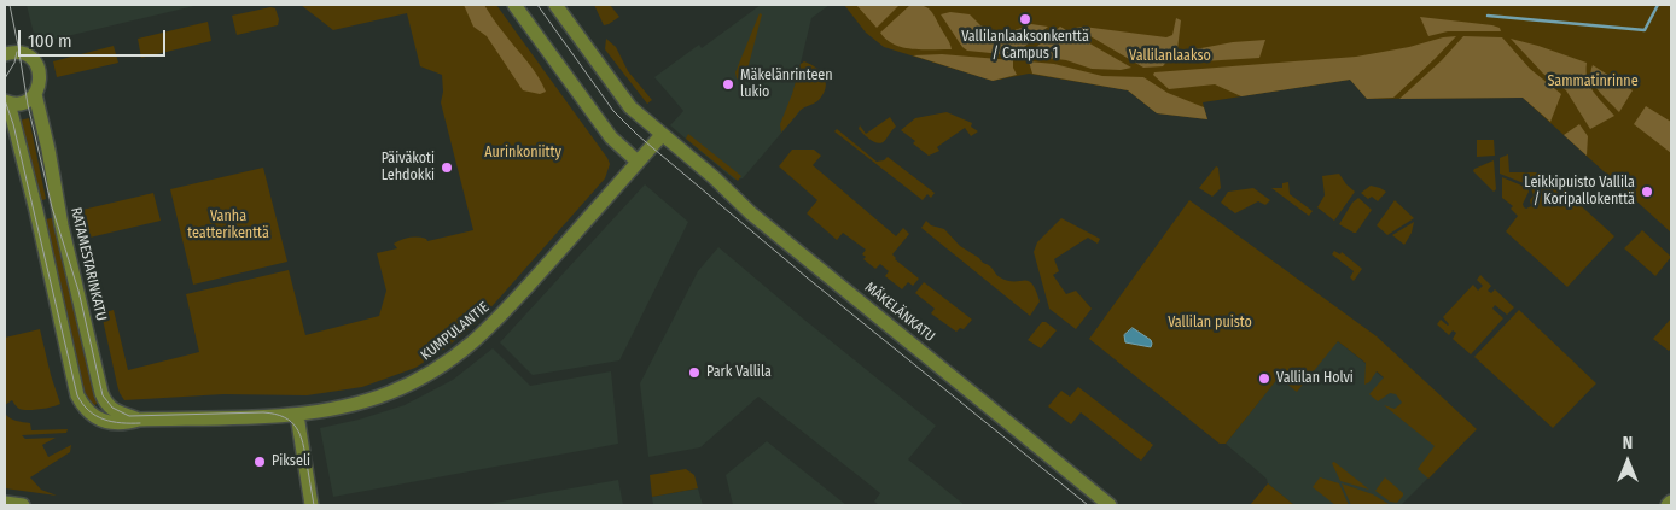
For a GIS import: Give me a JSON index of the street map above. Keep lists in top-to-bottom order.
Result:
{
  "streets": {
    "main road": ["RATAMESTARINKATU", "MÄKELÄNKATU", "KUMPULANTIE"]
  },
  "crossings": [
    ["RATAMESTARINKATU", "KUMPULANTIE"],
    ["MÄKELÄNKATU", "KUMPULANTIE"]
  ],
  "parks": [
    "Vallilanlaakso",
    "Sammatinrinne",
    "Aurinkoniitty",
    "Vanha teatterikenttä",
    "Vallilan puisto"
  ],
  "places": [
    "Vallilanlaaksonkenttä / Campus 1",
    "Mäkelänrinteen lukio",
    "Päiväkoti Lehdokki",
    "Leikkipuisto Vallila / Koripallokenttä",
    "Park Vallila",
    "Vallilan Holvi",
    "Pikseli"
  ],
  "scale_bar": "100 m",
  "north": "top"
}
